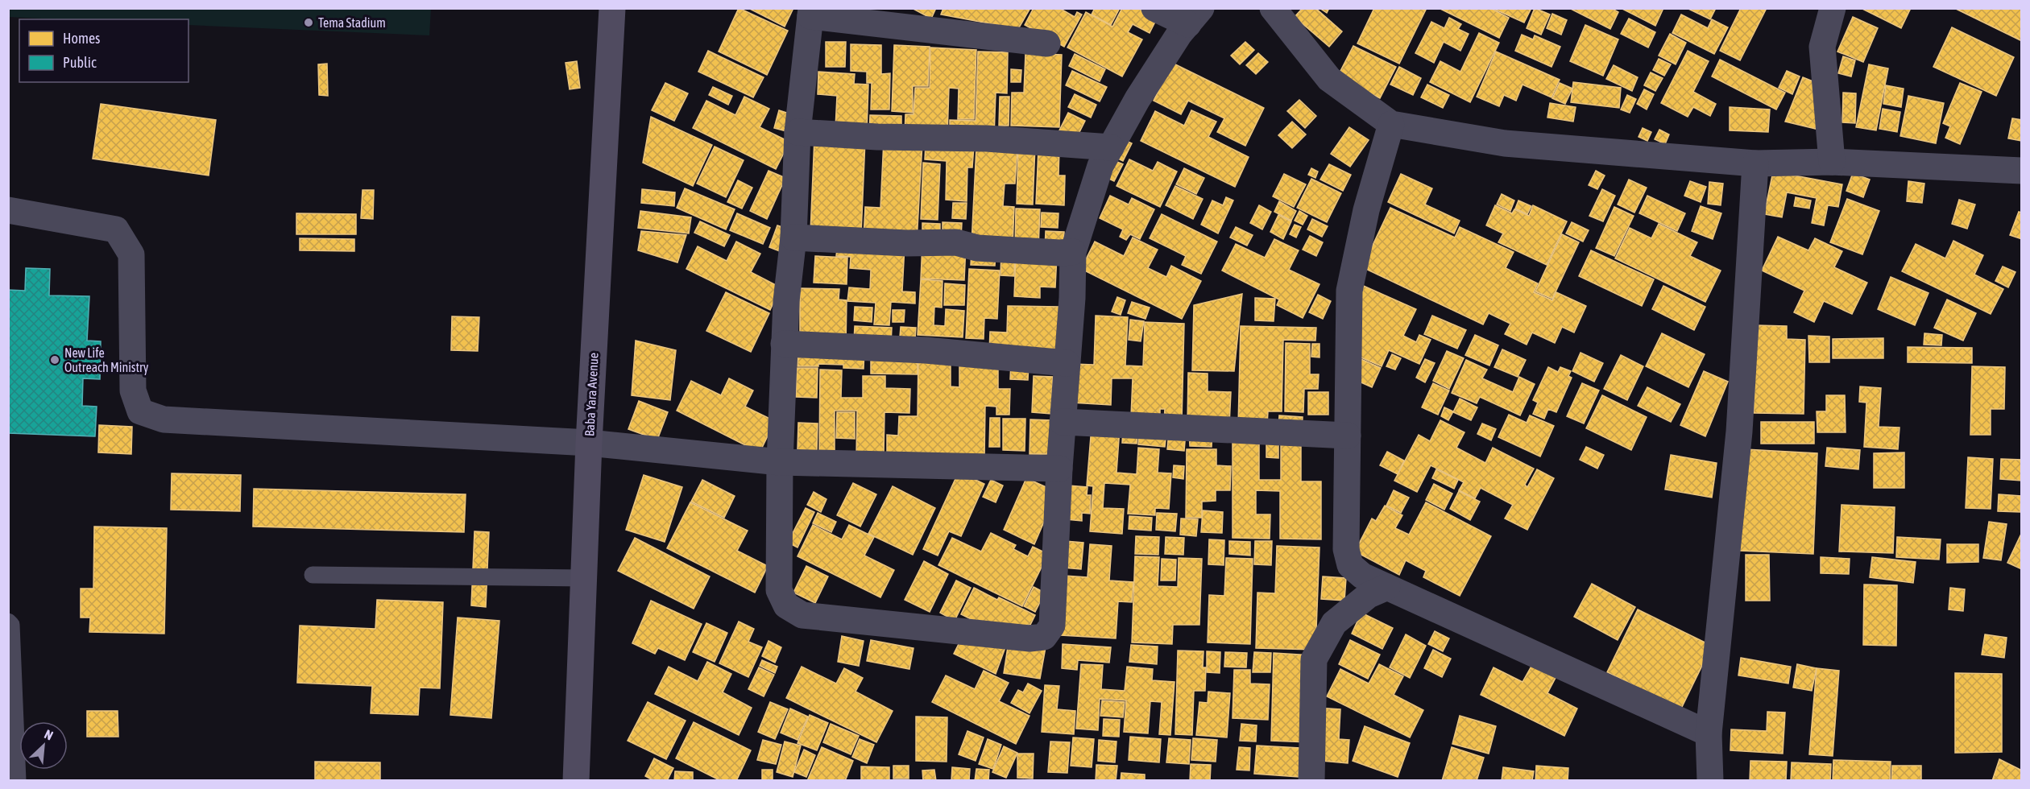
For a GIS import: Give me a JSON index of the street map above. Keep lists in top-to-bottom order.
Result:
{
  "streets": {
    "main road": ["Baba Yara Avenue"]
  },
  "places": ["Tema Stadium", "New Life Outreach Ministry"],
  "legend": ["Homes", "Public"],
  "north": "top right"
}
